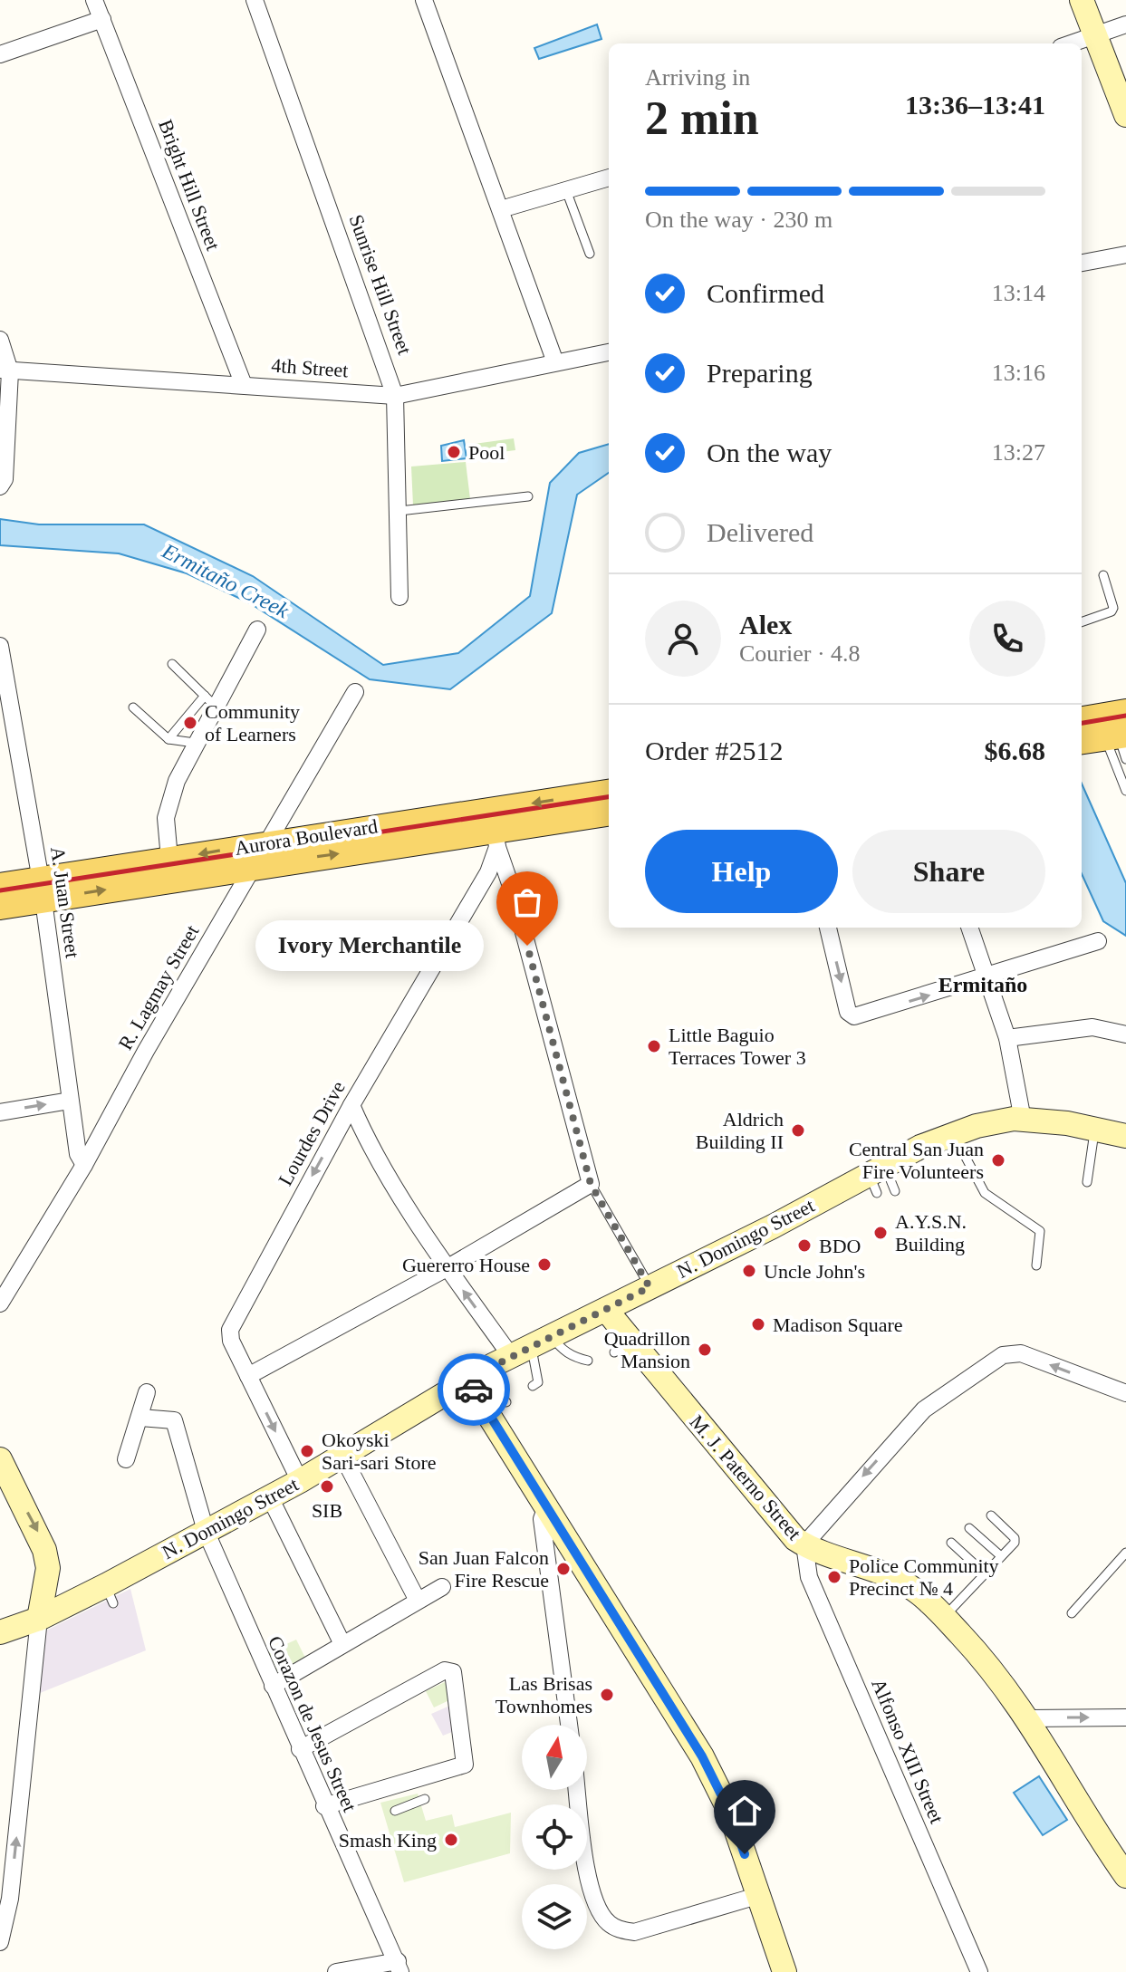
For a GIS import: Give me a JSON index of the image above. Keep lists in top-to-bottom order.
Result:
{
  "streets": {
    "main road": ["Aurora Boulevard", "N. Domingo Street", "M. J. Paterno Street"],
    "street": [
      "Bright Hill Street",
      "Sunrise Hill Street",
      "4th Street",
      "A. Juan Street",
      "R. Lagmay Street",
      "Lourdes Drive",
      "Corazon de Jesus Street",
      "Alfonso XIII Street"
    ]
  },
  "crossings": [
    ["Bright Hill Street", "4th Street"],
    ["Sunrise Hill Street", "4th Street"],
    ["Aurora Boulevard", "A. Juan Street"],
    ["Aurora Boulevard", "R. Lagmay Street"],
    ["Aurora Boulevard", "Lourdes Drive"],
    ["A. Juan Street", "R. Lagmay Street"],
    ["Lourdes Drive", "N. Domingo Street"],
    ["N. Domingo Street", "M. J. Paterno Street"],
    ["N. Domingo Street", "Corazon de Jesus Street"],
    ["M. J. Paterno Street", "Alfonso XIII Street"]
  ],
  "one_way": ["Lourdes Drive"],
  "districts": ["Ermitaño"],
  "water": ["Ermitaño Creek"],
  "places": [
    "Pool",
    "Community of Learners",
    "Ivory Merchantile",
    "Little Baguio Terraces Tower 3",
    "Aldrich Building II",
    "Central San Juan Fire Volunteers",
    "A.Y.S.N. Building",
    "BDO",
    "Guererro House",
    "Uncle John's",
    "Madison Square",
    "Quadrillon Mansion",
    "Okoyski Sari-sari Store",
    "SIB",
    "San Juan Falcon Fire Rescue",
    "Police Community Precinct № 4",
    "Las Brisas Townhomes",
    "Smash King"
  ],
  "north": "top",
  "page": {
    "heading": ["2 min", "Arriving in", "13:36–13:41"],
    "panel": [
      "Alex",
      "Courier · 4.8",
      "Order #2512",
      "$6.68"
    ],
    "bar": "On the way · 230 m",
    "list": [
      ["Confirmed", "13:14"],
      ["Preparing", "13:16"],
      ["On the way", "13:27"],
      "Delivered"
    ],
    "buttons": ["Help", "Share"],
    "bubble": "Ivory Merchantile"
  }
}
